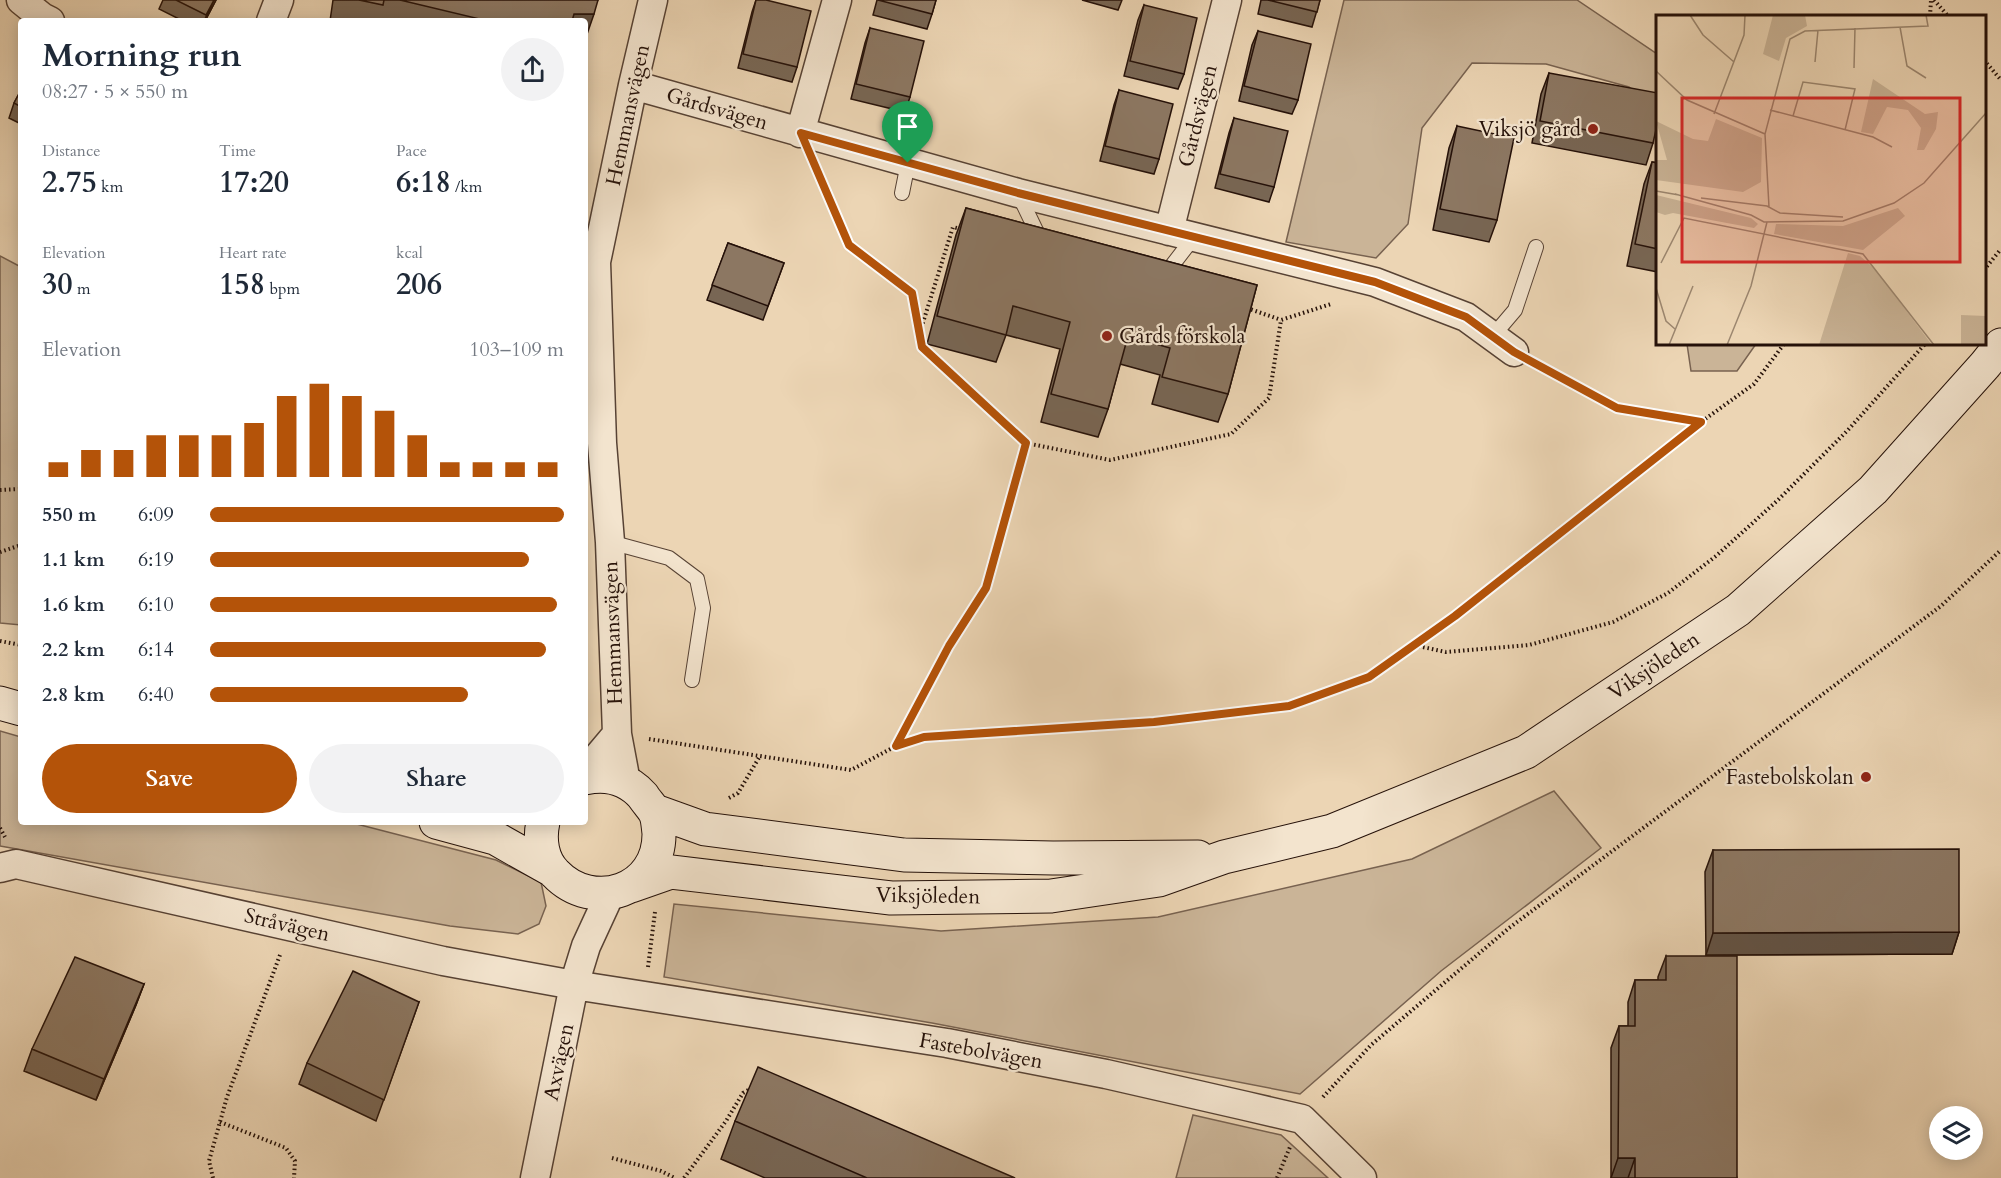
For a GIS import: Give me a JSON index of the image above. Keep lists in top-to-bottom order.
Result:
{
  "streets": {
    "main road": ["Viksjöleden"],
    "street": [
      "Gårdsvägen",
      "Hemmansvägen",
      "Stråvägen",
      "Fastebolvägen",
      "Axvägen"
    ]
  },
  "crossings": [
    ["Gårdsvägen", "Hemmansvägen"],
    ["Viksjöleden", "Axvägen"],
    ["Stråvägen", "Fastebolvägen"],
    ["Stråvägen", "Axvägen"],
    ["Fastebolvägen", "Axvägen"]
  ],
  "places": ["Viksjö gård", "Gårds förskola", "Fastebolskolan"],
  "page": {
    "heading": ["Morning run", "08:27 · 5 × 550 m"],
    "stats": [
      ["Distance", "2.75 km"],
      ["Time", "17:20"],
      ["Pace", "6:18 /km"],
      ["Elevation", "30 m"],
      ["Heart rate", "158 bpm"],
      ["kcal", "206"]
    ],
    "chart": ["Elevation", "103–109 m"],
    "list": [
      {
        "name": "550 m",
        "note": "6:09"
      },
      {
        "name": "1.1 km",
        "note": "6:19"
      },
      {
        "name": "1.6 km",
        "note": "6:10"
      },
      {
        "name": "2.2 km",
        "note": "6:14"
      },
      {
        "name": "2.8 km",
        "note": "6:40"
      }
    ],
    "buttons": ["Save", "Share"]
  }
}
